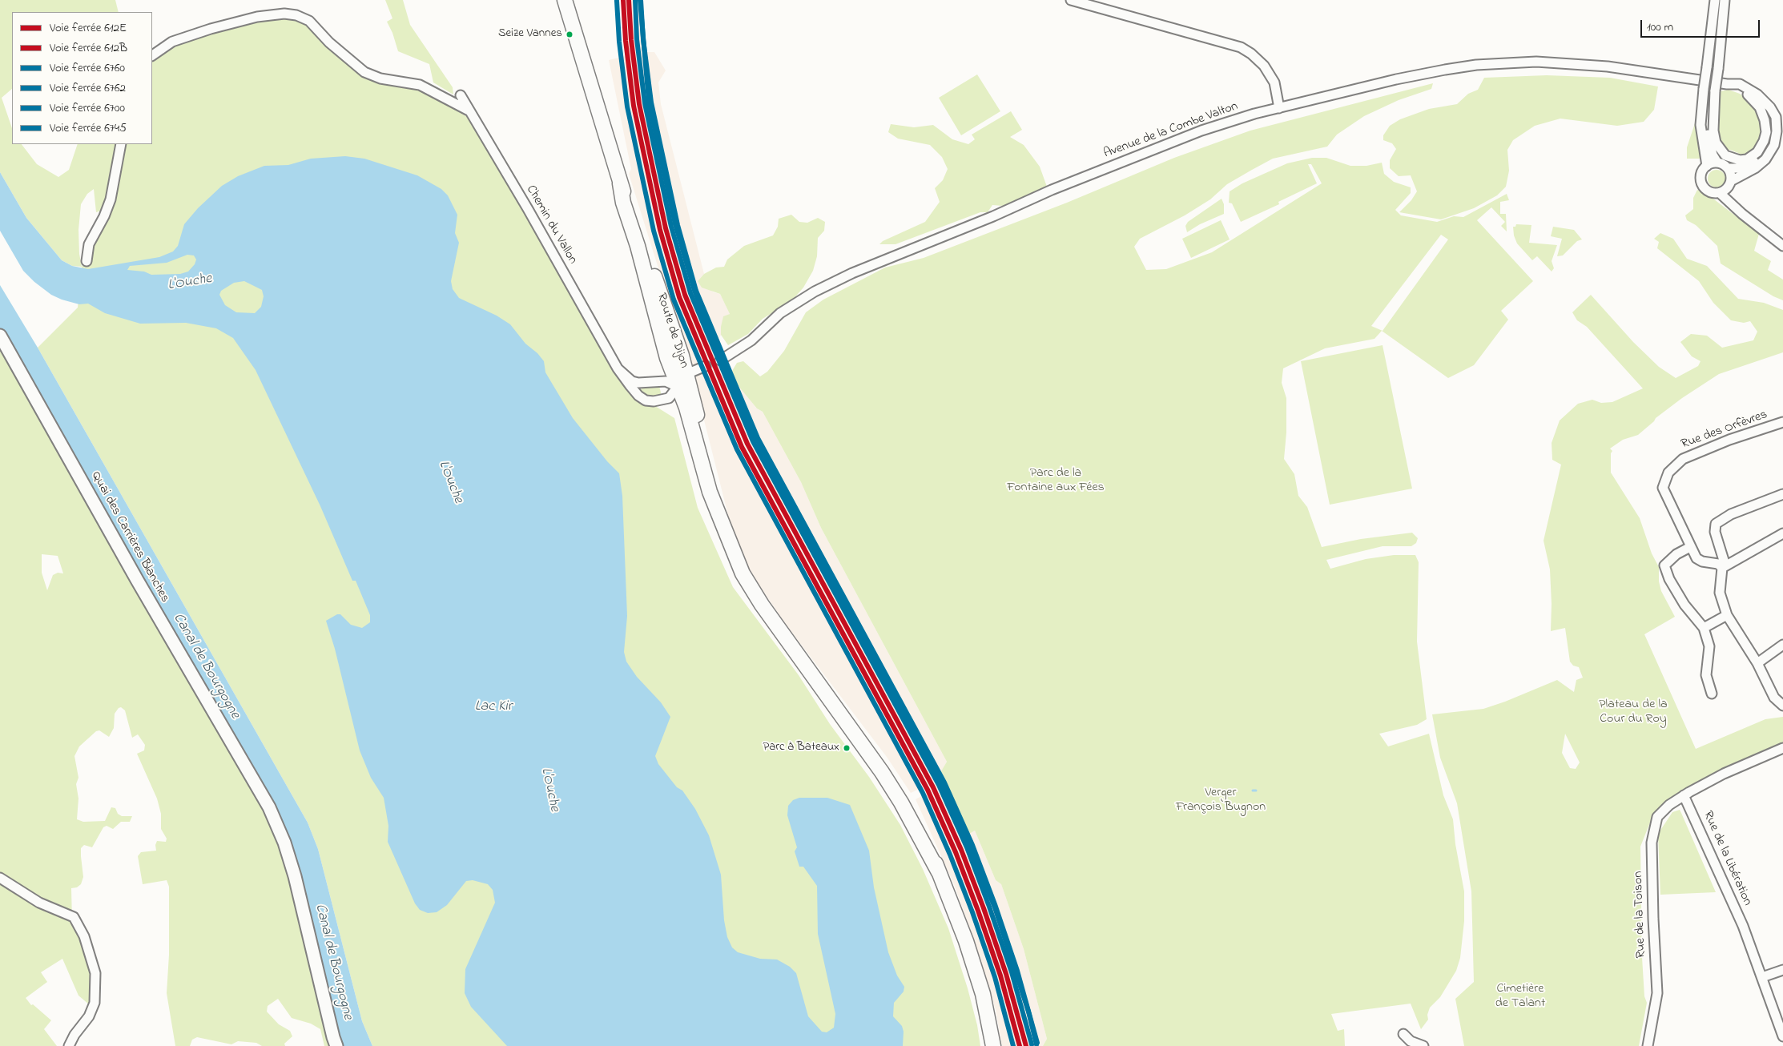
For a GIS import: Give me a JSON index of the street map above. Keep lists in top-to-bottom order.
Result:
{
  "streets": {
    "main road": ["Route de Dijon"],
    "street": [
      "Avenue de la Combe Valton",
      "Chemin du Vallon",
      "Rue des Orfèvres",
      "Quai des Carrières Blanches",
      "Rue de la Libération",
      "Rue de la Toison"
    ]
  },
  "crossings": [
    ["Chemin du Vallon", "Route de Dijon"],
    ["Rue de la Libération", "Rue de la Toison"]
  ],
  "water": ["L'Ouche", "Canal de Bourgogne", "Lac Kir"],
  "parks": [
    "Parc de la Fontaine aux Fées",
    "Plateau de la Cour du Roy",
    "Verger François Bugnon",
    "Cimetière de Talant"
  ],
  "places": ["Seize Vannes", "Parc à Bateaux"],
  "lines": [
    "rail line 612E",
    "rail line 612B",
    "rail line 6760",
    "rail line 6700",
    "rail line 6745",
    "rail line 6762"
  ],
  "legend": [
    "Voie ferrée 612E",
    "Voie ferrée 612B",
    "Voie ferrée 6760",
    "Voie ferrée 6762",
    "Voie ferrée 6700",
    "Voie ferrée 6745"
  ],
  "scale_bar": "100 m"
}
